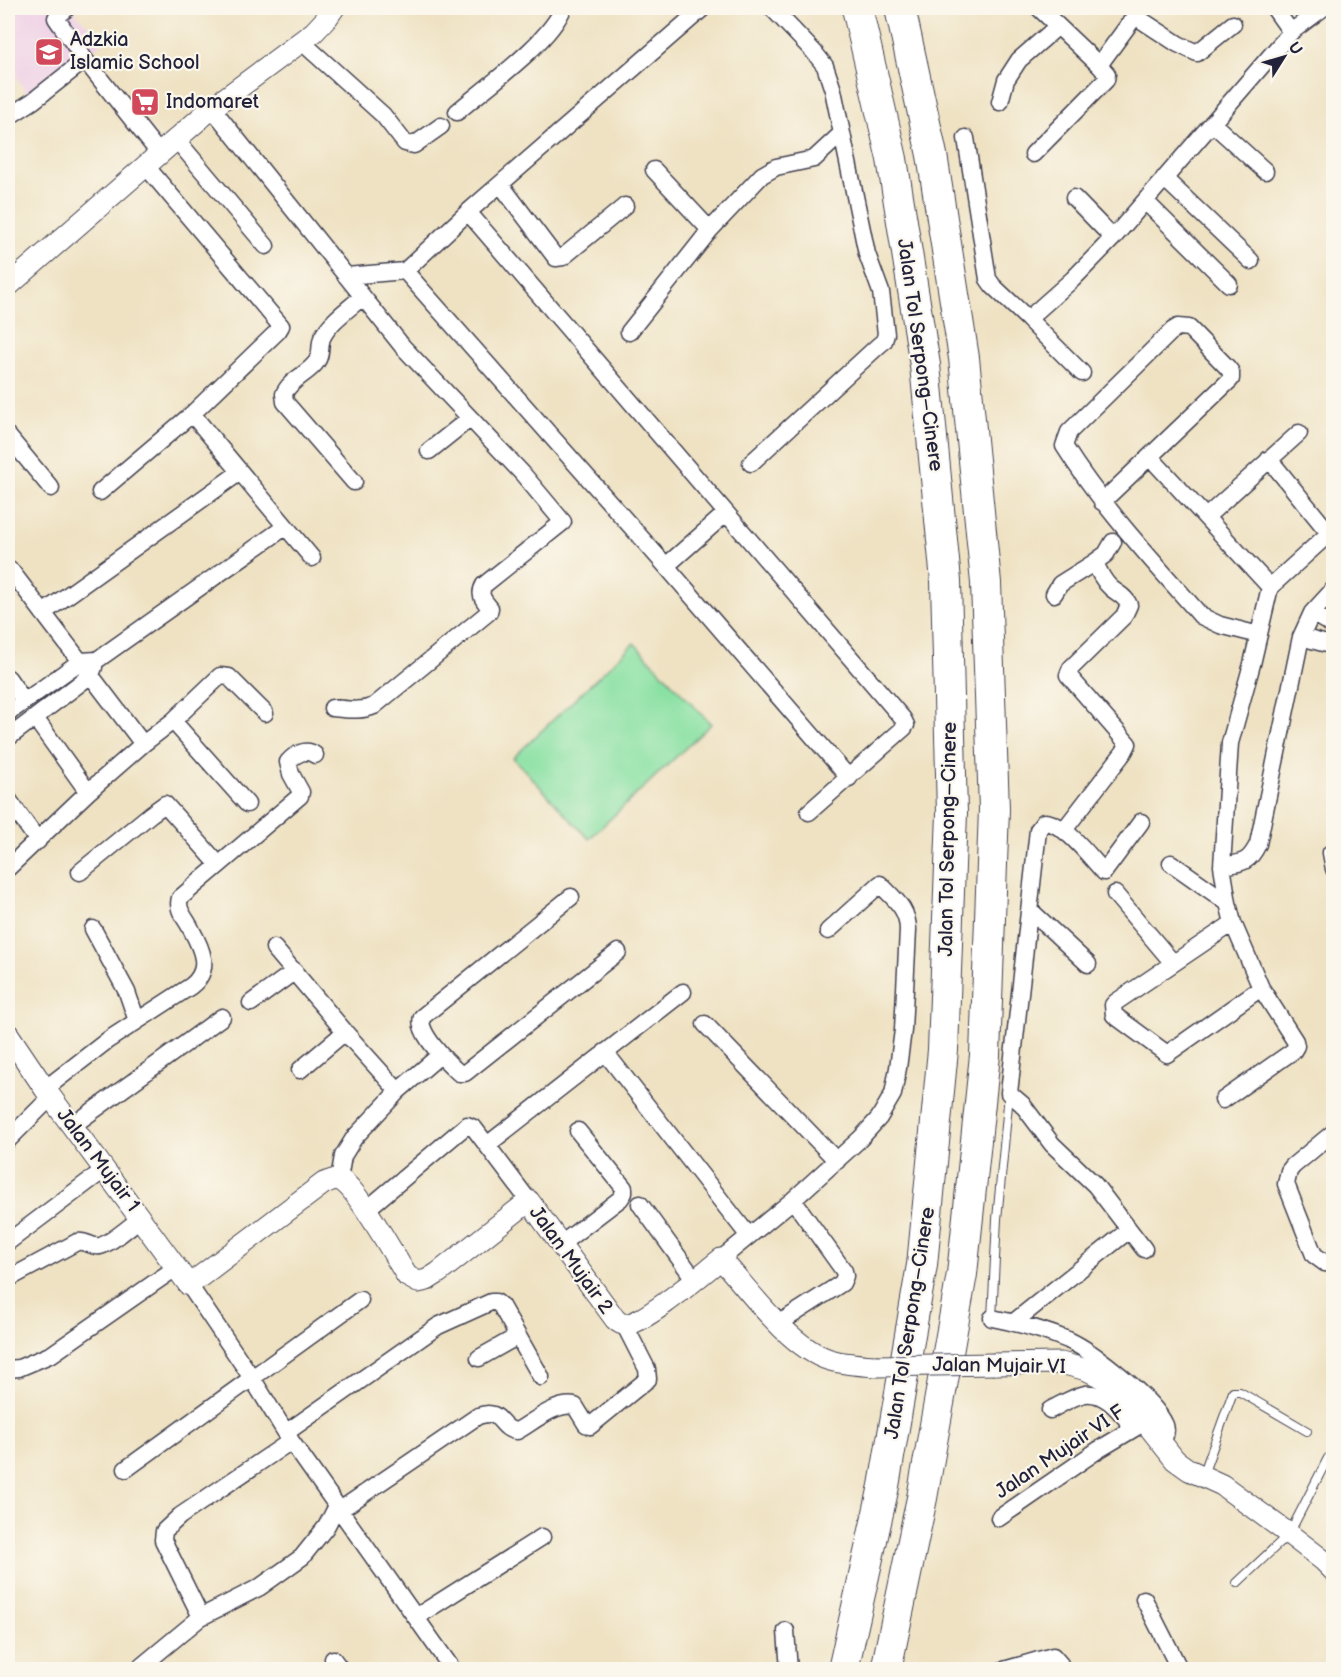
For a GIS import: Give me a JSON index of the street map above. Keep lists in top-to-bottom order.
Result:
{
  "streets": {
    "highway": ["Jalan Tol Serpong–Cinere"],
    "street": [
      "Jalan Mujair 1",
      "Jalan Mujair 2",
      "Jalan Mujair VI",
      "Jalan Mujair VI F"
    ]
  },
  "crossings": [
    ["Jalan Mujair 2", "Jalan Mujair VI"],
    ["Jalan Mujair VI", "Jalan Mujair VI F"]
  ],
  "places": {
    "school or university": ["Adzkia Islamic School"],
    "supermarket": ["Indomaret"]
  },
  "north": "top right"
}
